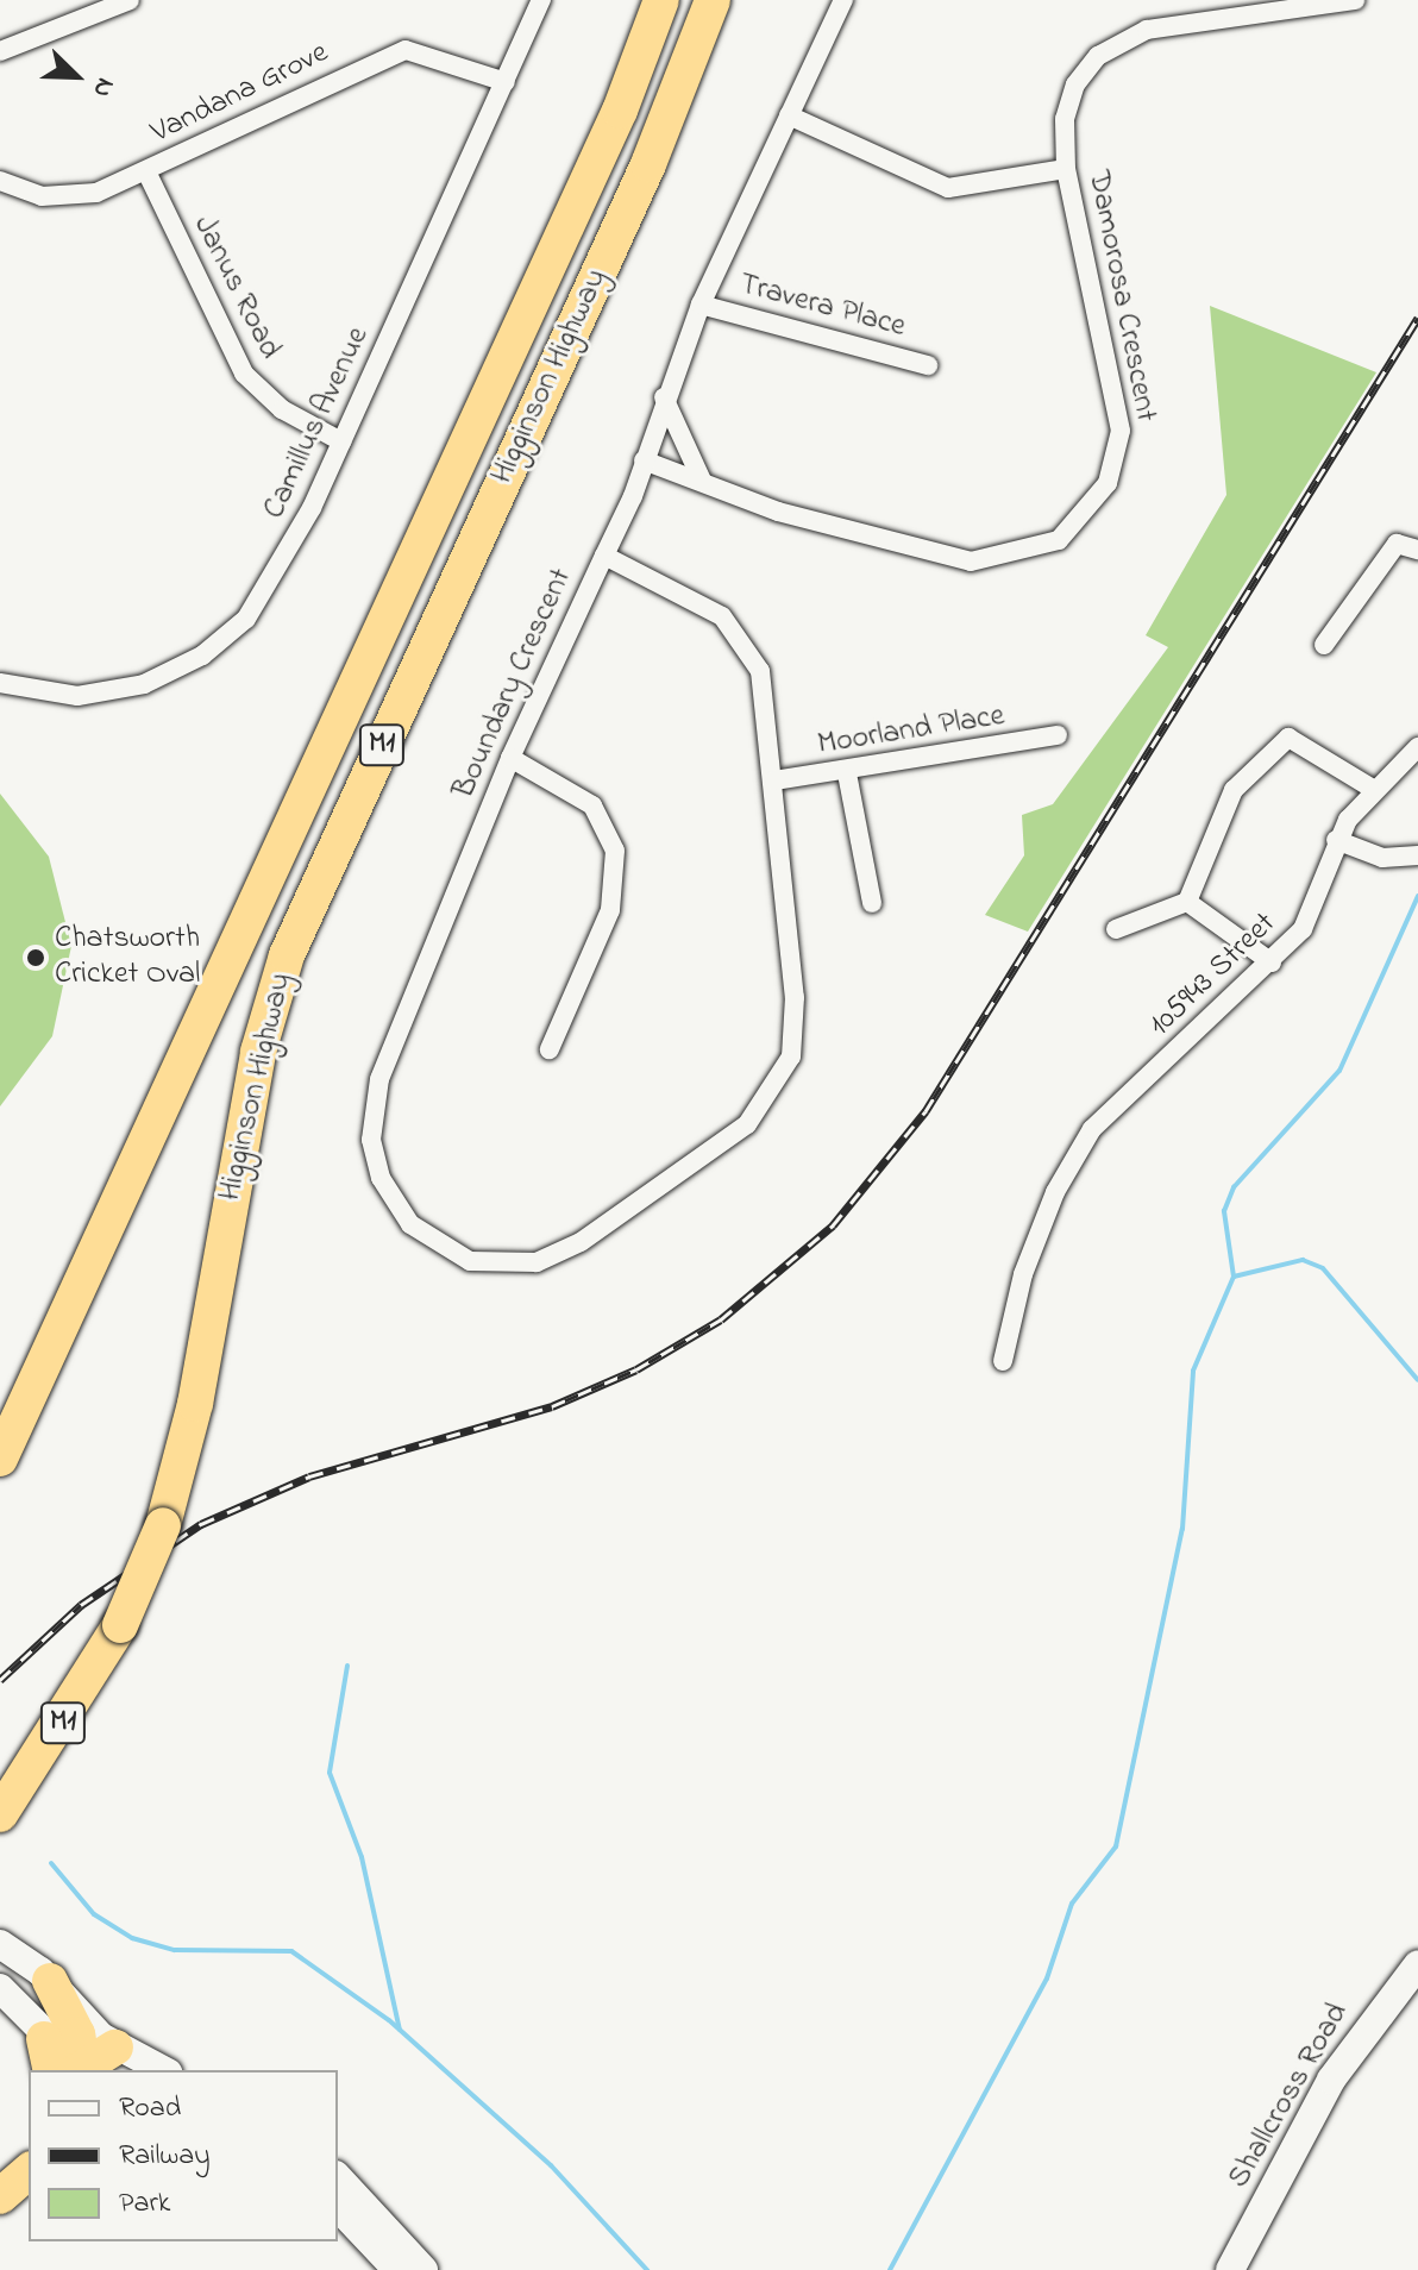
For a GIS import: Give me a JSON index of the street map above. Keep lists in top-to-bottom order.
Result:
{
  "streets": {
    "highway": ["Higginson Highway", "M1"],
    "street": [
      "Vandana Grove",
      "Janus Road",
      "Damorosa Crescent",
      "Travera Place",
      "Camillus Avenue",
      "Boundary Crescent",
      "Moorland Place",
      "105943 Street",
      "Shallcross Road"
    ]
  },
  "crossings": [
    ["Vandana Grove", "Janus Road"],
    ["Vandana Grove", "Camillus Avenue"],
    ["Janus Road", "Camillus Avenue"],
    ["Boundary Crescent", "Moorland Place"]
  ],
  "places": ["Chatsworth Cricket Oval"],
  "legend": ["Road", "Railway", "Park"],
  "north": "bottom right"
}
